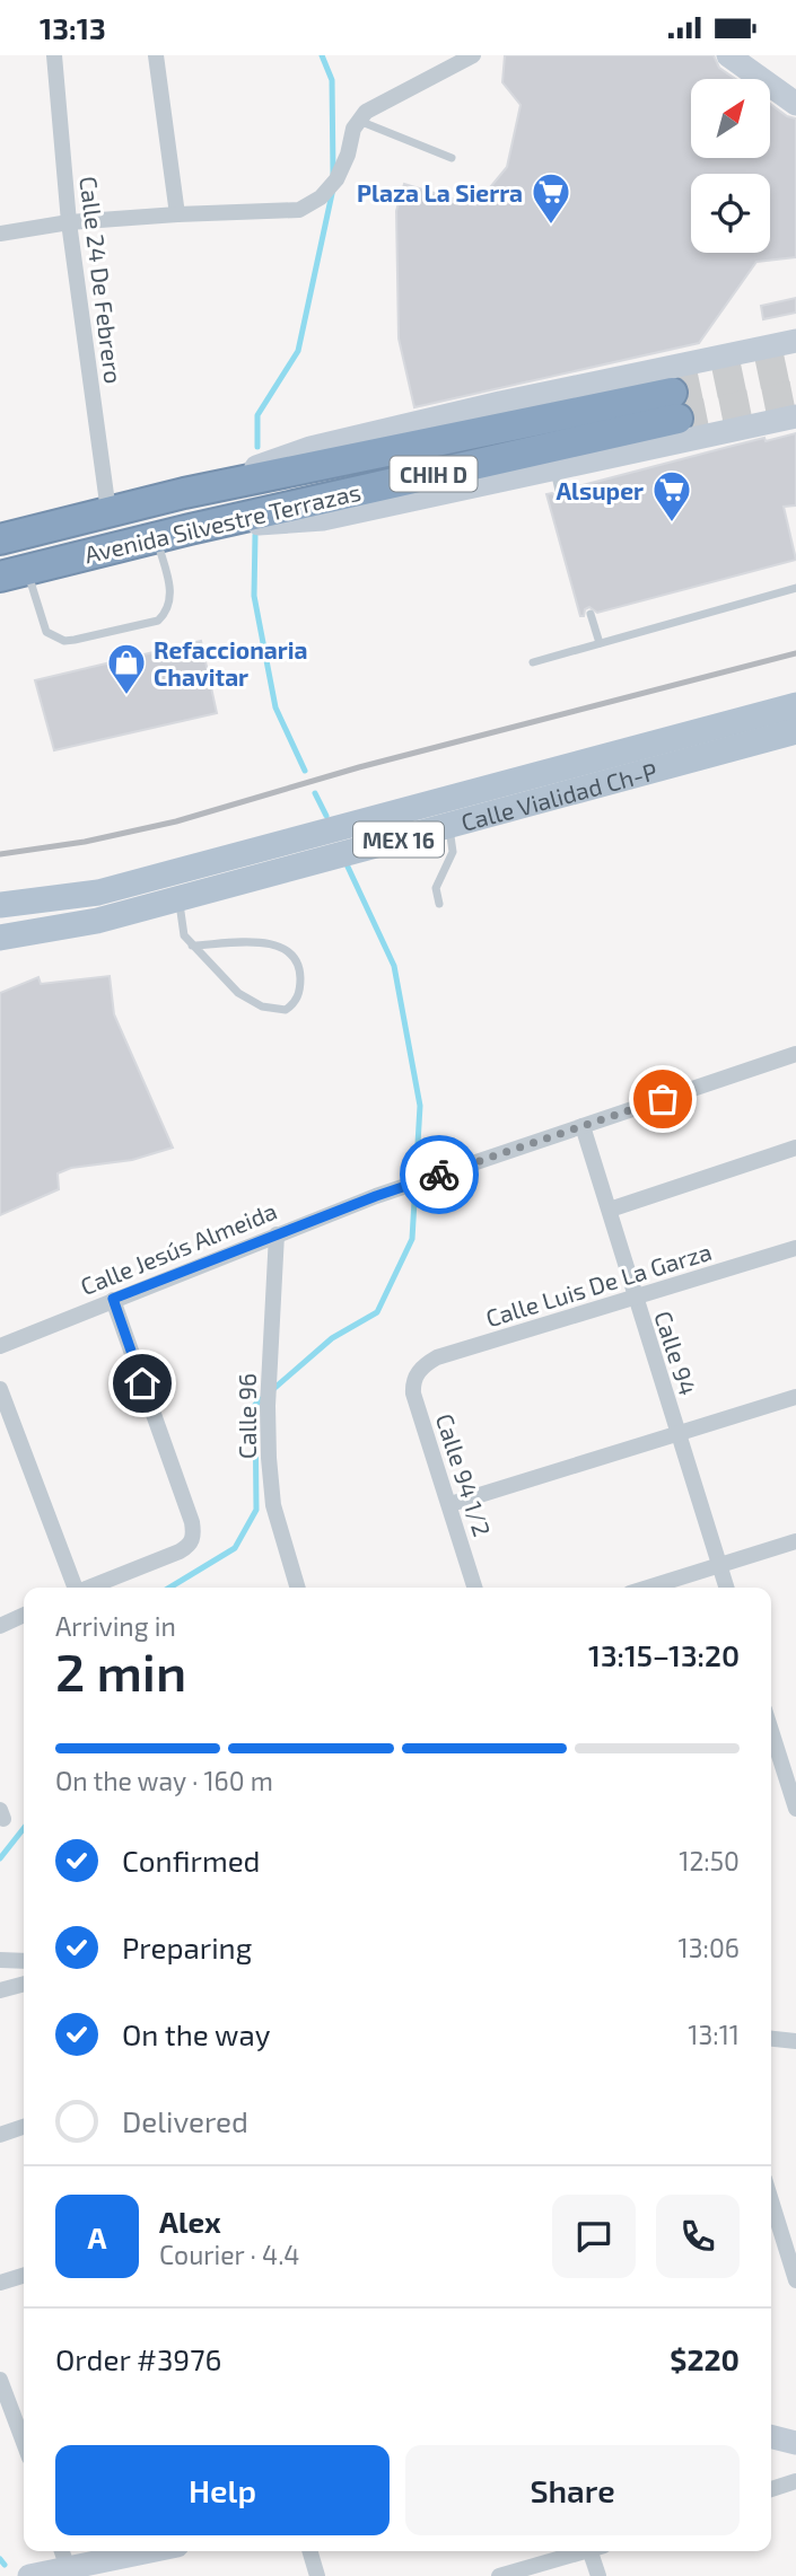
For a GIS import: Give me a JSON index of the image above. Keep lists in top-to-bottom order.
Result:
{
  "streets": {
    "highway": ["CHIH D", "Avenida Silvestre Terrazas"],
    "main road": ["Calle Vialidad Ch-P", "MEX 16"],
    "street": [
      "Calle 24 De Febrero",
      "Calle Jesús Almeida",
      "Calle Luis De La Garza",
      "Calle 94",
      "Calle 96",
      "Calle 94 1/2"
    ]
  },
  "crossings": [
    ["Calle 24 De Febrero", "Avenida Silvestre Terrazas"],
    ["CHIH D", "Avenida Silvestre Terrazas"],
    ["Calle Jesús Almeida", "Calle 94"],
    ["Calle Jesús Almeida", "Calle 96"],
    ["Calle Luis De La Garza", "Calle 94"],
    ["Calle Luis De La Garza", "Calle 94 1/2"]
  ],
  "places": {
    "supermarket": ["Plaza La Sierra", "Alsuper"],
    "shop": ["Refaccionaria Chavitar"]
  },
  "north": "top right",
  "page": {
    "status": "13:13",
    "heading": ["2 min", "Arriving in", "13:15–13:20"],
    "panel": [
      "Alex",
      "Courier · 4.4",
      "Order #3976",
      "$220"
    ],
    "bar": "On the way · 160 m",
    "list": [
      ["Confirmed", "12:50"],
      ["Preparing", "13:06"],
      ["On the way", "13:11"],
      "Delivered"
    ],
    "round": "A",
    "buttons": ["Help", "Share"]
  }
}
